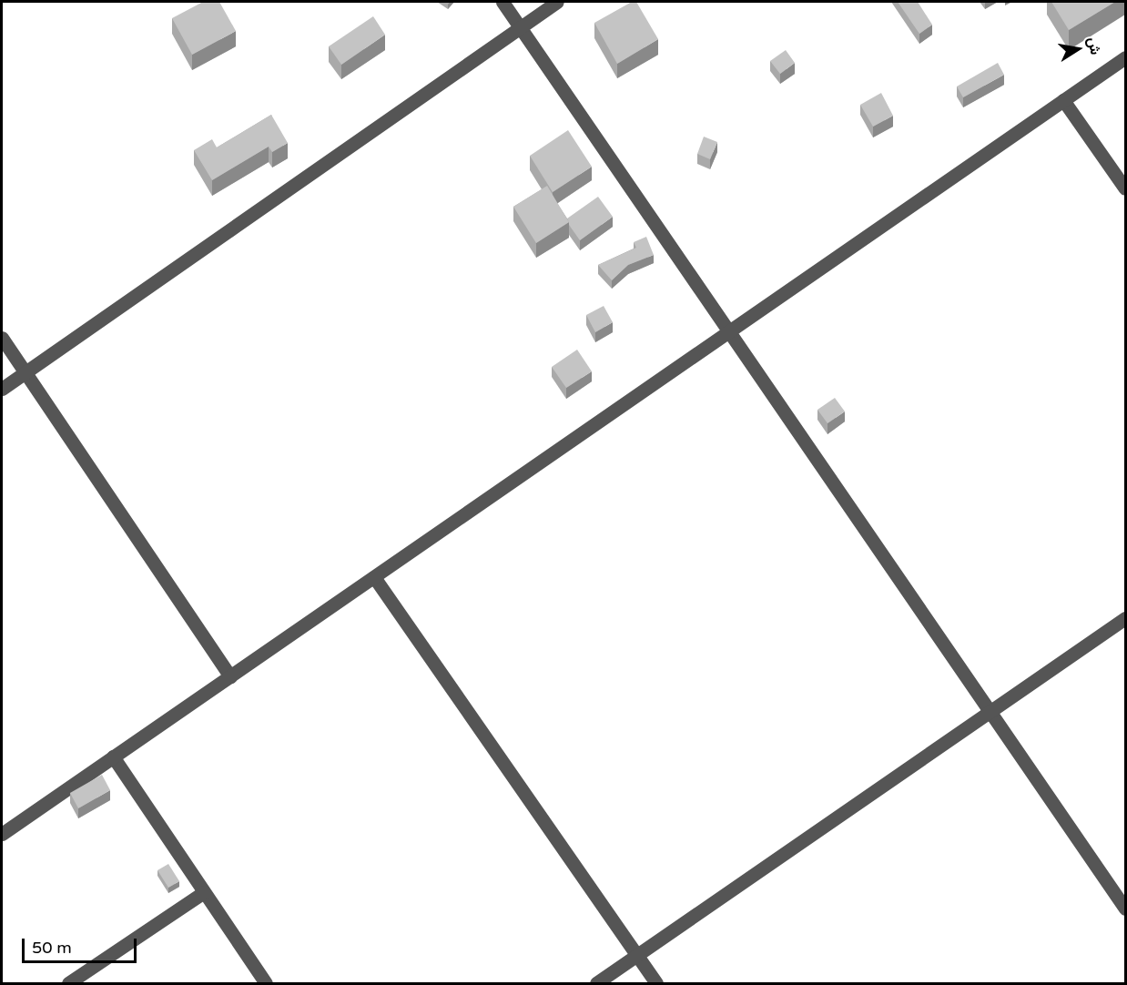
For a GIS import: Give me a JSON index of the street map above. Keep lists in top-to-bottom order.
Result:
{
  "scale_bar": "50 m",
  "north": "right"
}
